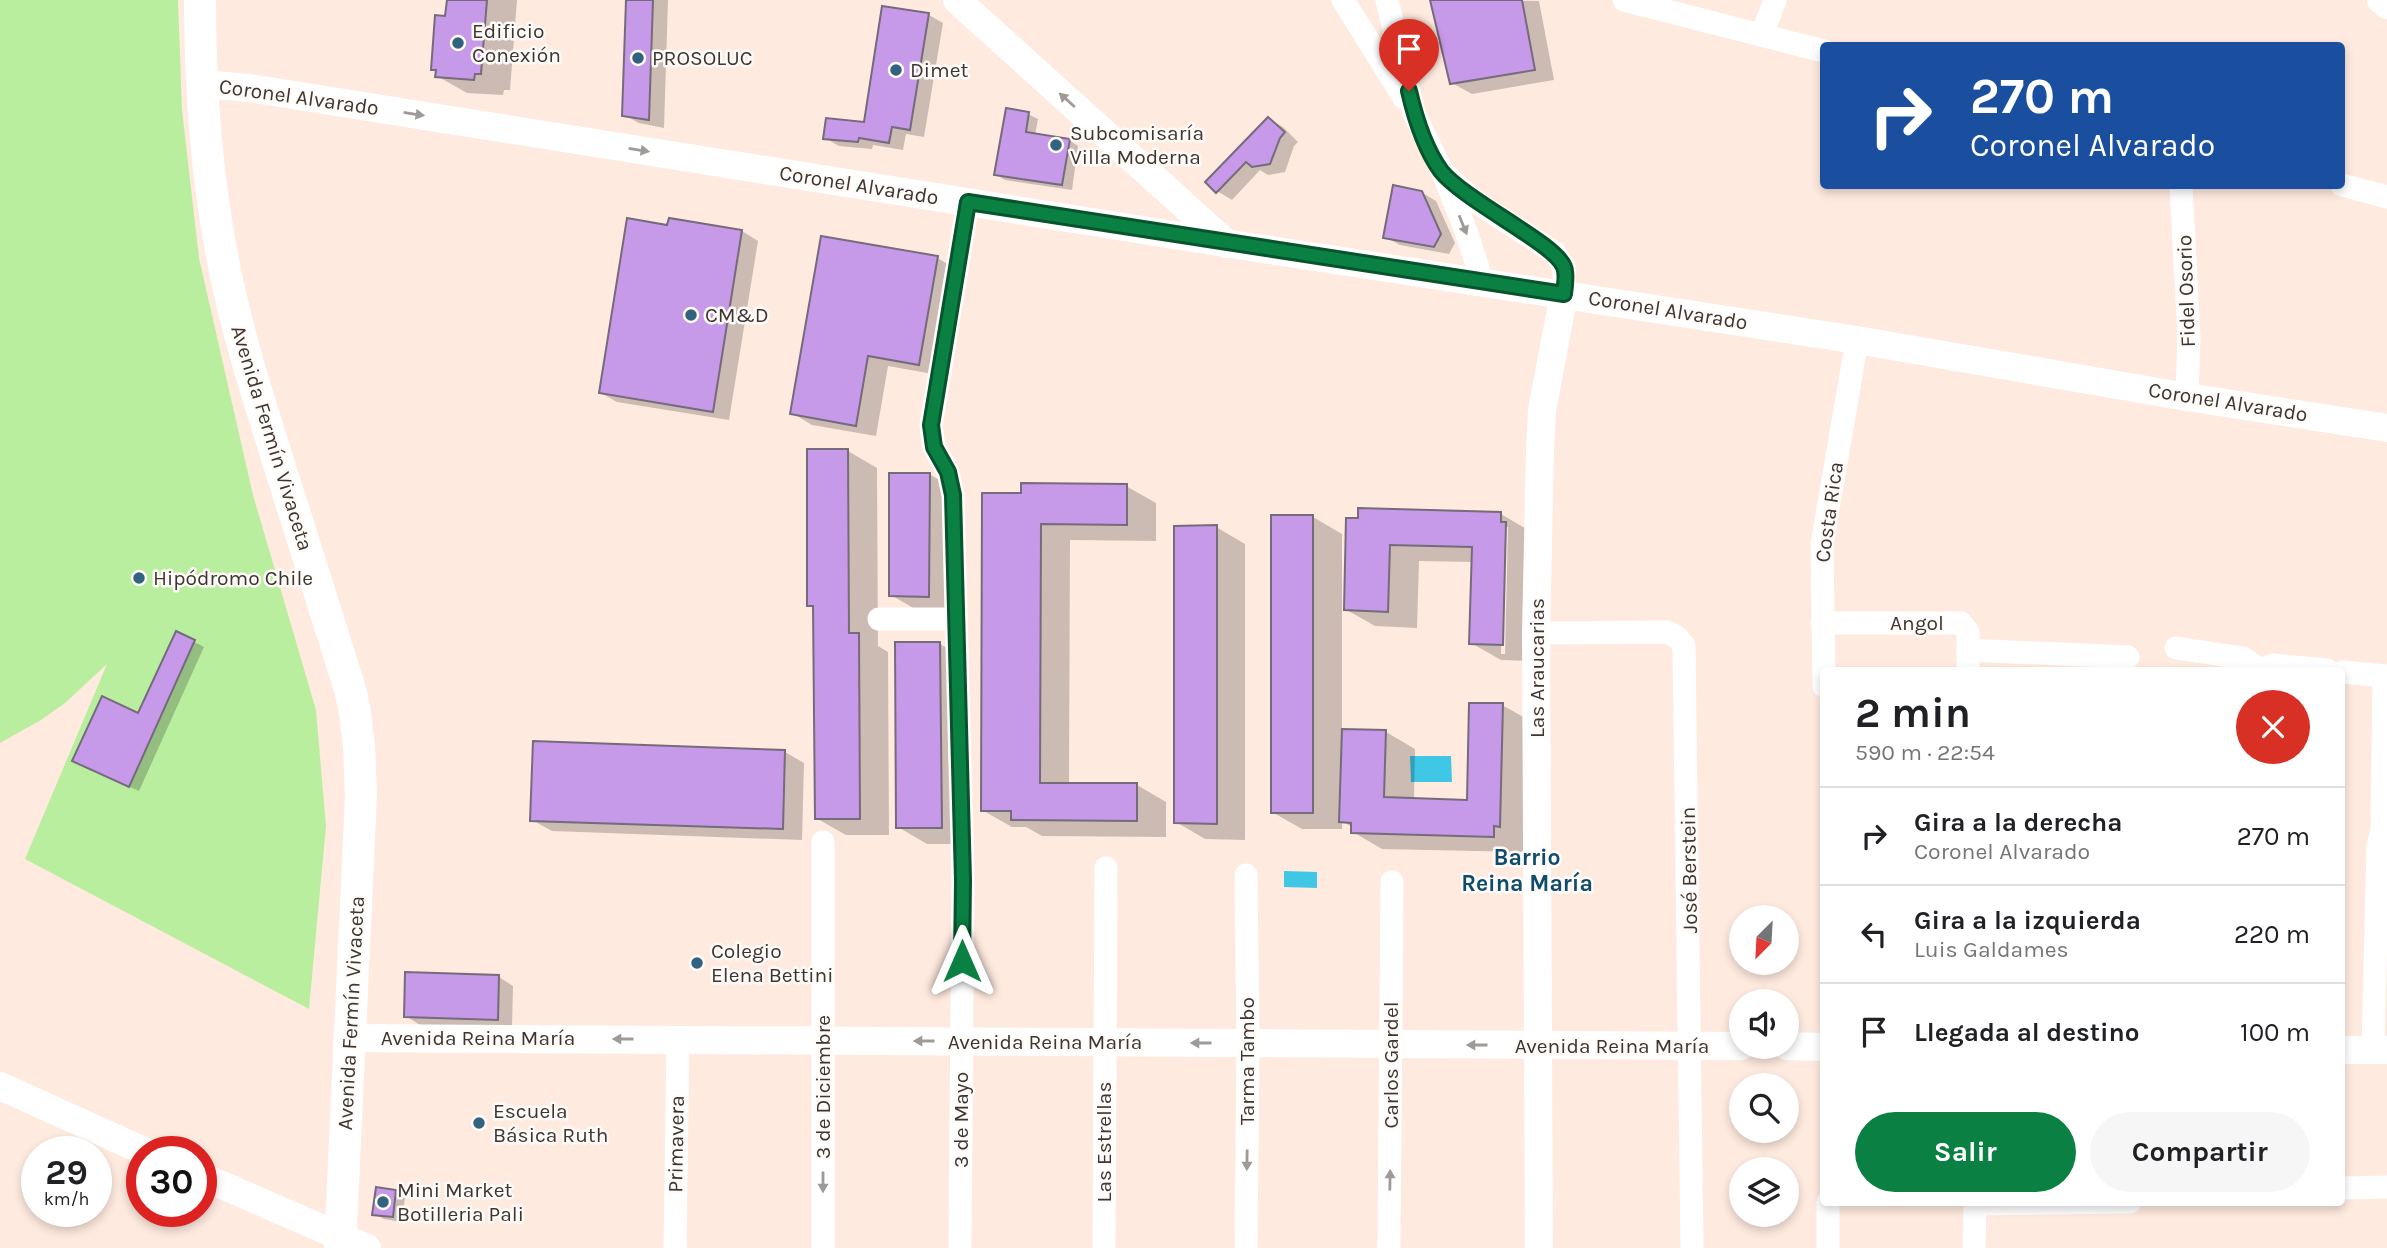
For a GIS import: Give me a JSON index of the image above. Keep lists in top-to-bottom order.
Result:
{
  "streets": {
    "main road": ["Avenida Fermín Vivaceta"],
    "street": [
      "Coronel Alvarado",
      "Fidel Osorio",
      "Costa Rica",
      "Angol",
      "Las Araucarias",
      "José Berstein",
      "Avenida Reina María",
      "Tarma Tambo",
      "Carlos Gardel",
      "3 de Diciembre",
      "3 de Mayo",
      "Las Estrellas",
      "Primavera"
    ]
  },
  "crossings": [
    ["Coronel Alvarado", "Fidel Osorio"],
    ["Coronel Alvarado", "Avenida Fermín Vivaceta"],
    ["Coronel Alvarado", "Costa Rica"],
    ["Coronel Alvarado", "Las Araucarias"],
    ["Coronel Alvarado", "3 de Mayo"],
    ["Avenida Fermín Vivaceta", "Avenida Reina María"],
    ["Costa Rica", "Angol"],
    ["Las Araucarias", "José Berstein"],
    ["Las Araucarias", "Avenida Reina María"],
    ["José Berstein", "Avenida Reina María"],
    ["Avenida Reina María", "Tarma Tambo"],
    ["Avenida Reina María", "Carlos Gardel"],
    ["Avenida Reina María", "3 de Diciembre"],
    ["Avenida Reina María", "3 de Mayo"],
    ["Avenida Reina María", "Las Estrellas"],
    ["Avenida Reina María", "Primavera"]
  ],
  "one_way": [
    "Coronel Alvarado",
    "Avenida Reina María",
    "Tarma Tambo",
    "Carlos Gardel",
    "3 de Diciembre"
  ],
  "districts": ["Barrio Reina María"],
  "places": [
    "Edificio Conexión",
    "PROSOLUC",
    "Dimet",
    "Subcomisaría Villa Moderna",
    "CM&D",
    "Hipódromo Chile",
    "Colegio Elena Bettini",
    "Escuela Básica Ruth",
    "Mini Market Botilleria Pali"
  ],
  "north": "bottom left",
  "page": {
    "turn": ["270 m", "Coronel Alvarado"],
    "heading": ["2 min", "590 m · 22:54"],
    "list": [
      {
        "name": "Gira a la derecha",
        "note": "Coronel Alvarado",
        "value": "270 m"
      },
      {
        "name": "Gira a la izquierda",
        "note": "Luis Galdames",
        "value": "220 m"
      },
      {
        "name": "Llegada al destino",
        "value": "100 m"
      }
    ],
    "buttons": ["Salir", "Compartir"],
    "speed": "29 km/h",
    "limit": "30"
  }
}
